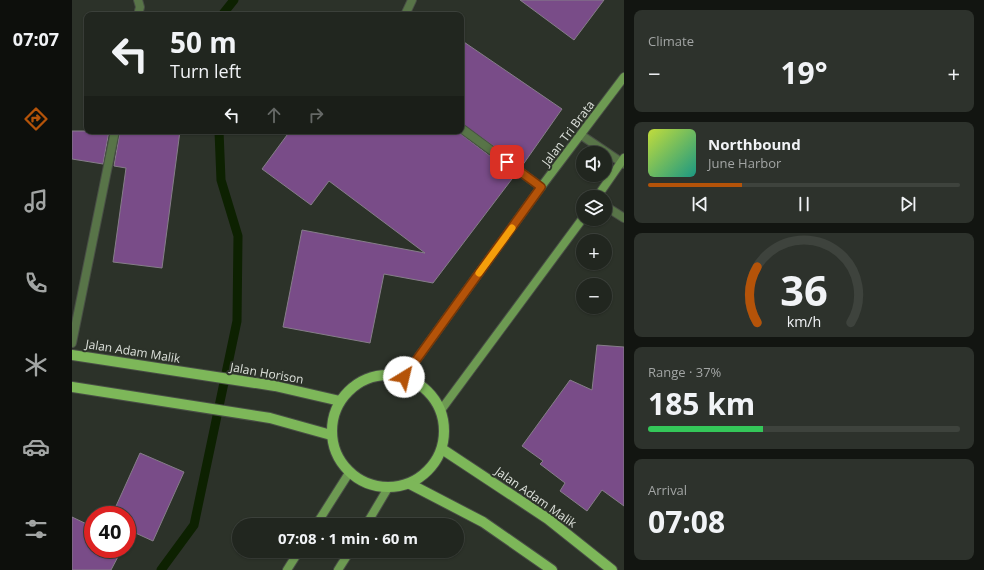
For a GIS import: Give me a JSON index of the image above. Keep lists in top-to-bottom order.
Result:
{
  "streets": {
    "main road": ["Jalan Adam Malik", "Jalan Horison"],
    "street": ["Jalan Tri Brata"]
  },
  "crossings": [
    ["Jalan Tri Brata", "Jalan Adam Malik"],
    ["Jalan Tri Brata", "Jalan Horison"],
    ["Jalan Adam Malik", "Jalan Horison"]
  ],
  "page": {
    "tabs": "07:07",
    "tile": [
      "Climate",
      ["Range · 37%", "185 km"],
      ["Arrival", "07:08"]
    ],
    "turn": ["50 m", "Turn left"],
    "heat": ["−", "19°", "+"],
    "song": ["Northbound", "June Harbor"],
    "map_buttons": ["+", "−"],
    "limit": "40",
    "trip": "07:08 · 1 min · 60 m",
    "gauge": ["36", "km/h"]
  }
}
